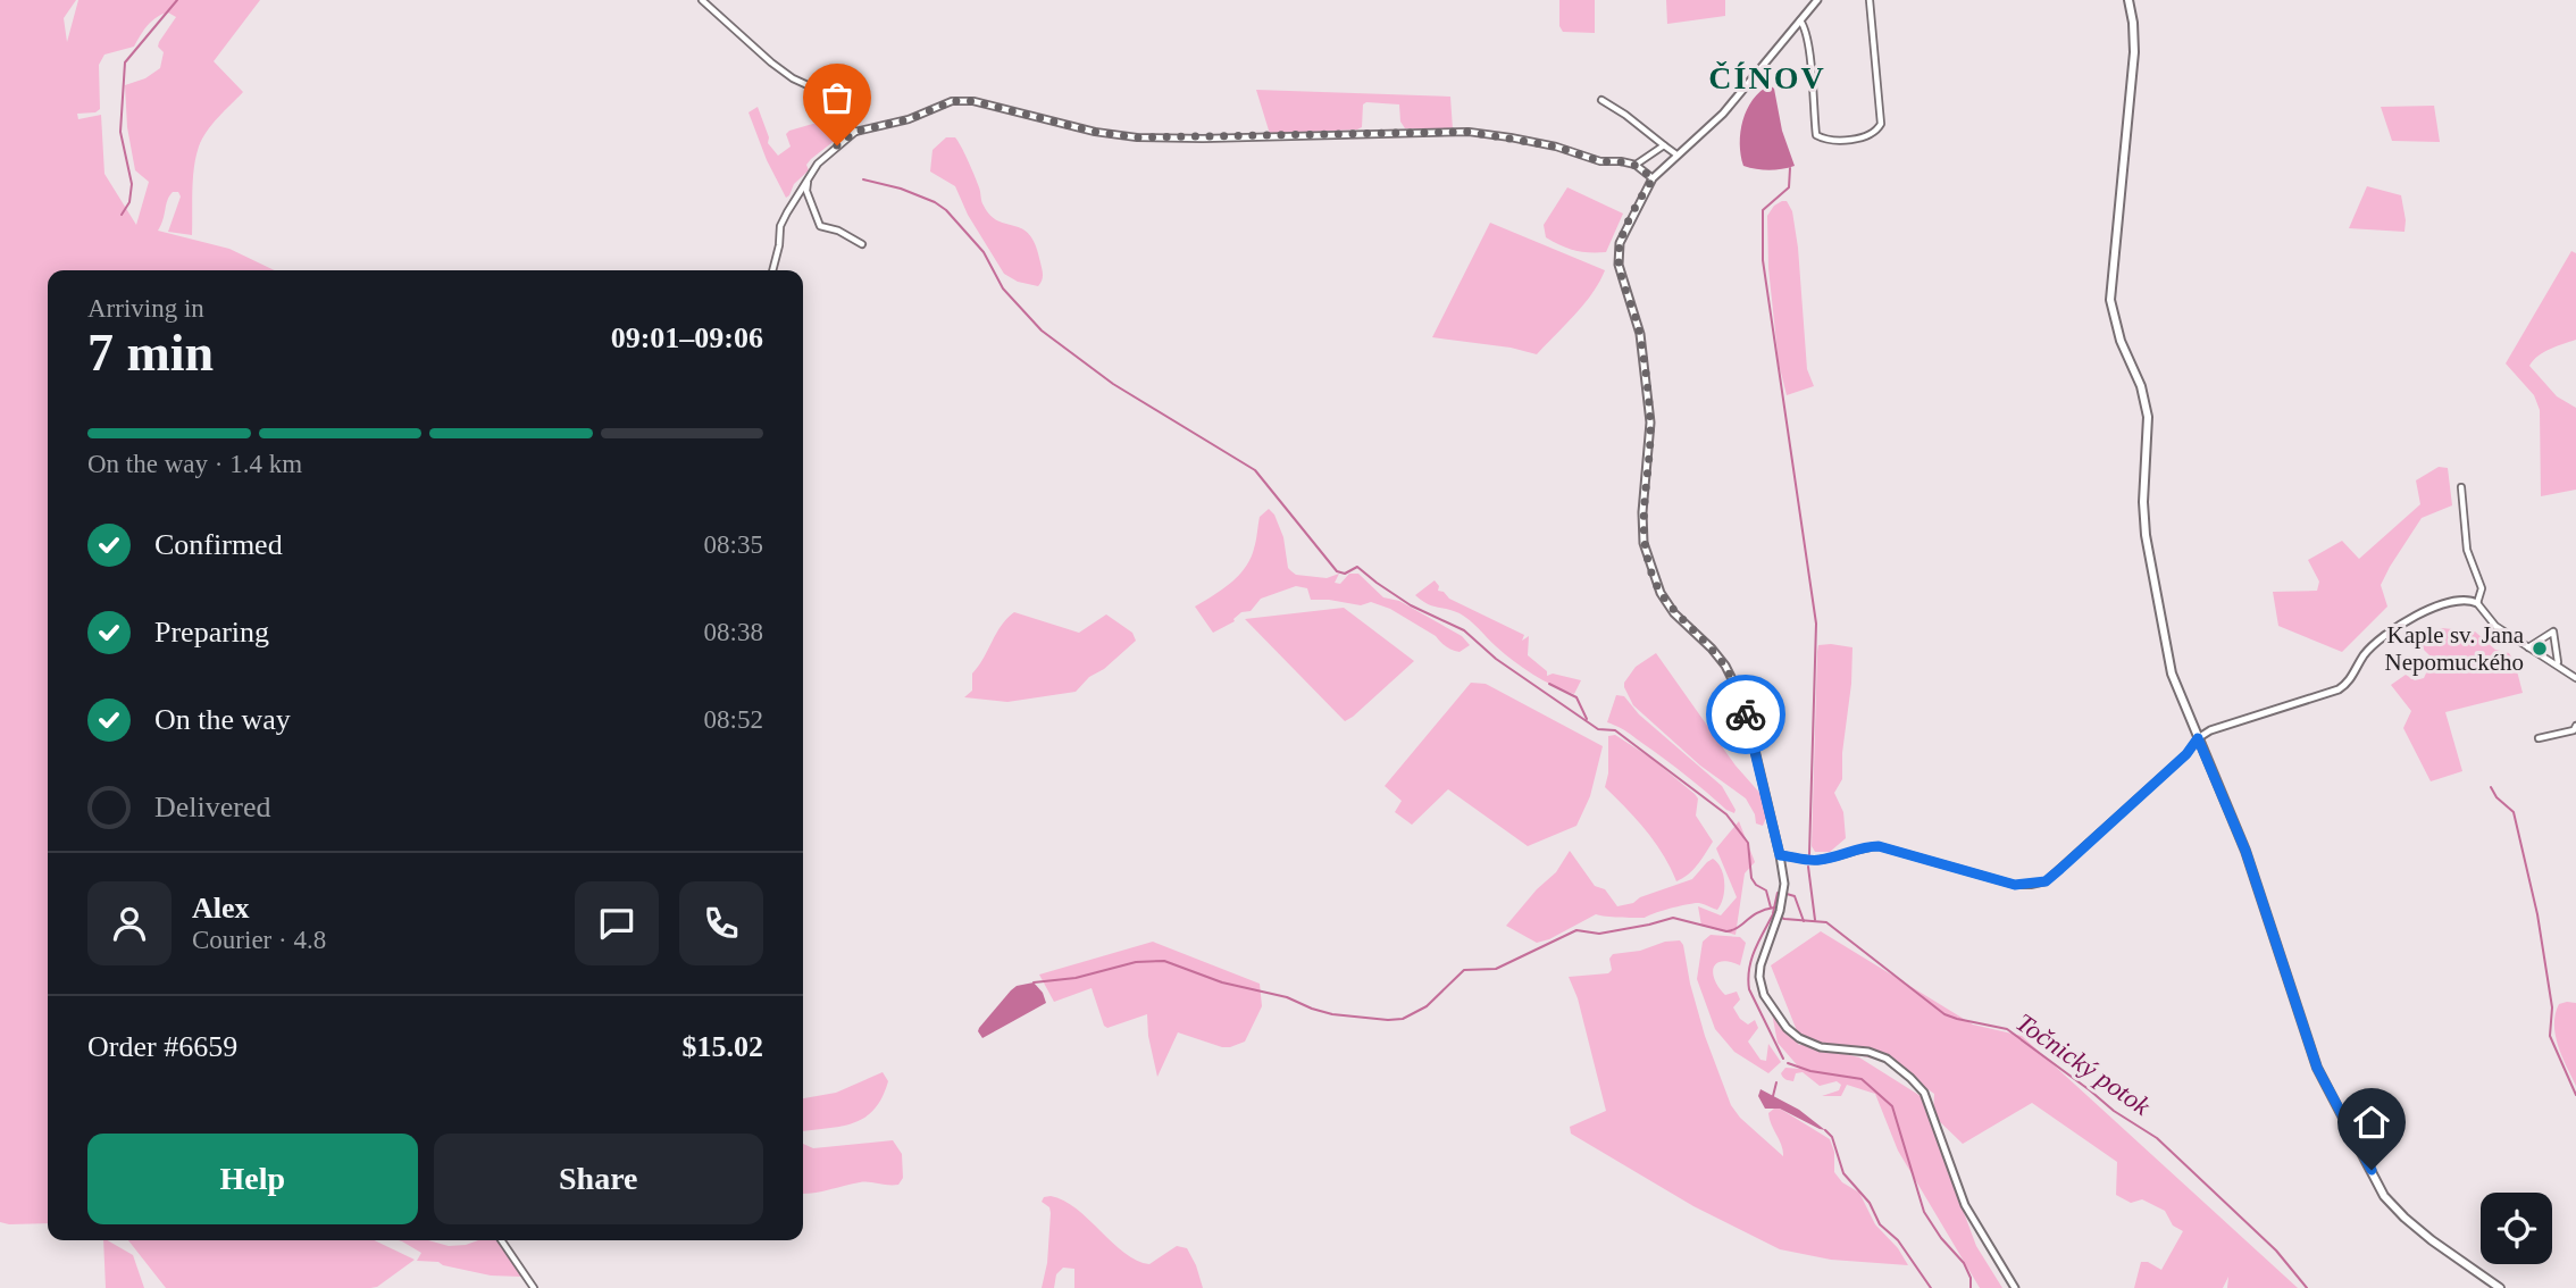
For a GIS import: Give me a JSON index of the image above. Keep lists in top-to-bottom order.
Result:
{
  "districts": ["ČÍNOV"],
  "water": ["Točnický potok"],
  "places": ["Kaple sv. Jana Nepomuckého"],
  "page": {
    "heading": ["7 min", "Arriving in", "09:01–09:06"],
    "panel": [
      "Alex",
      "Courier · 4.8",
      "Order #6659",
      "$15.02"
    ],
    "bar": "On the way · 1.4 km",
    "list": [
      ["Confirmed", "08:35"],
      ["Preparing", "08:38"],
      ["On the way", "08:52"],
      "Delivered"
    ],
    "buttons": ["Help", "Share"]
  }
}
